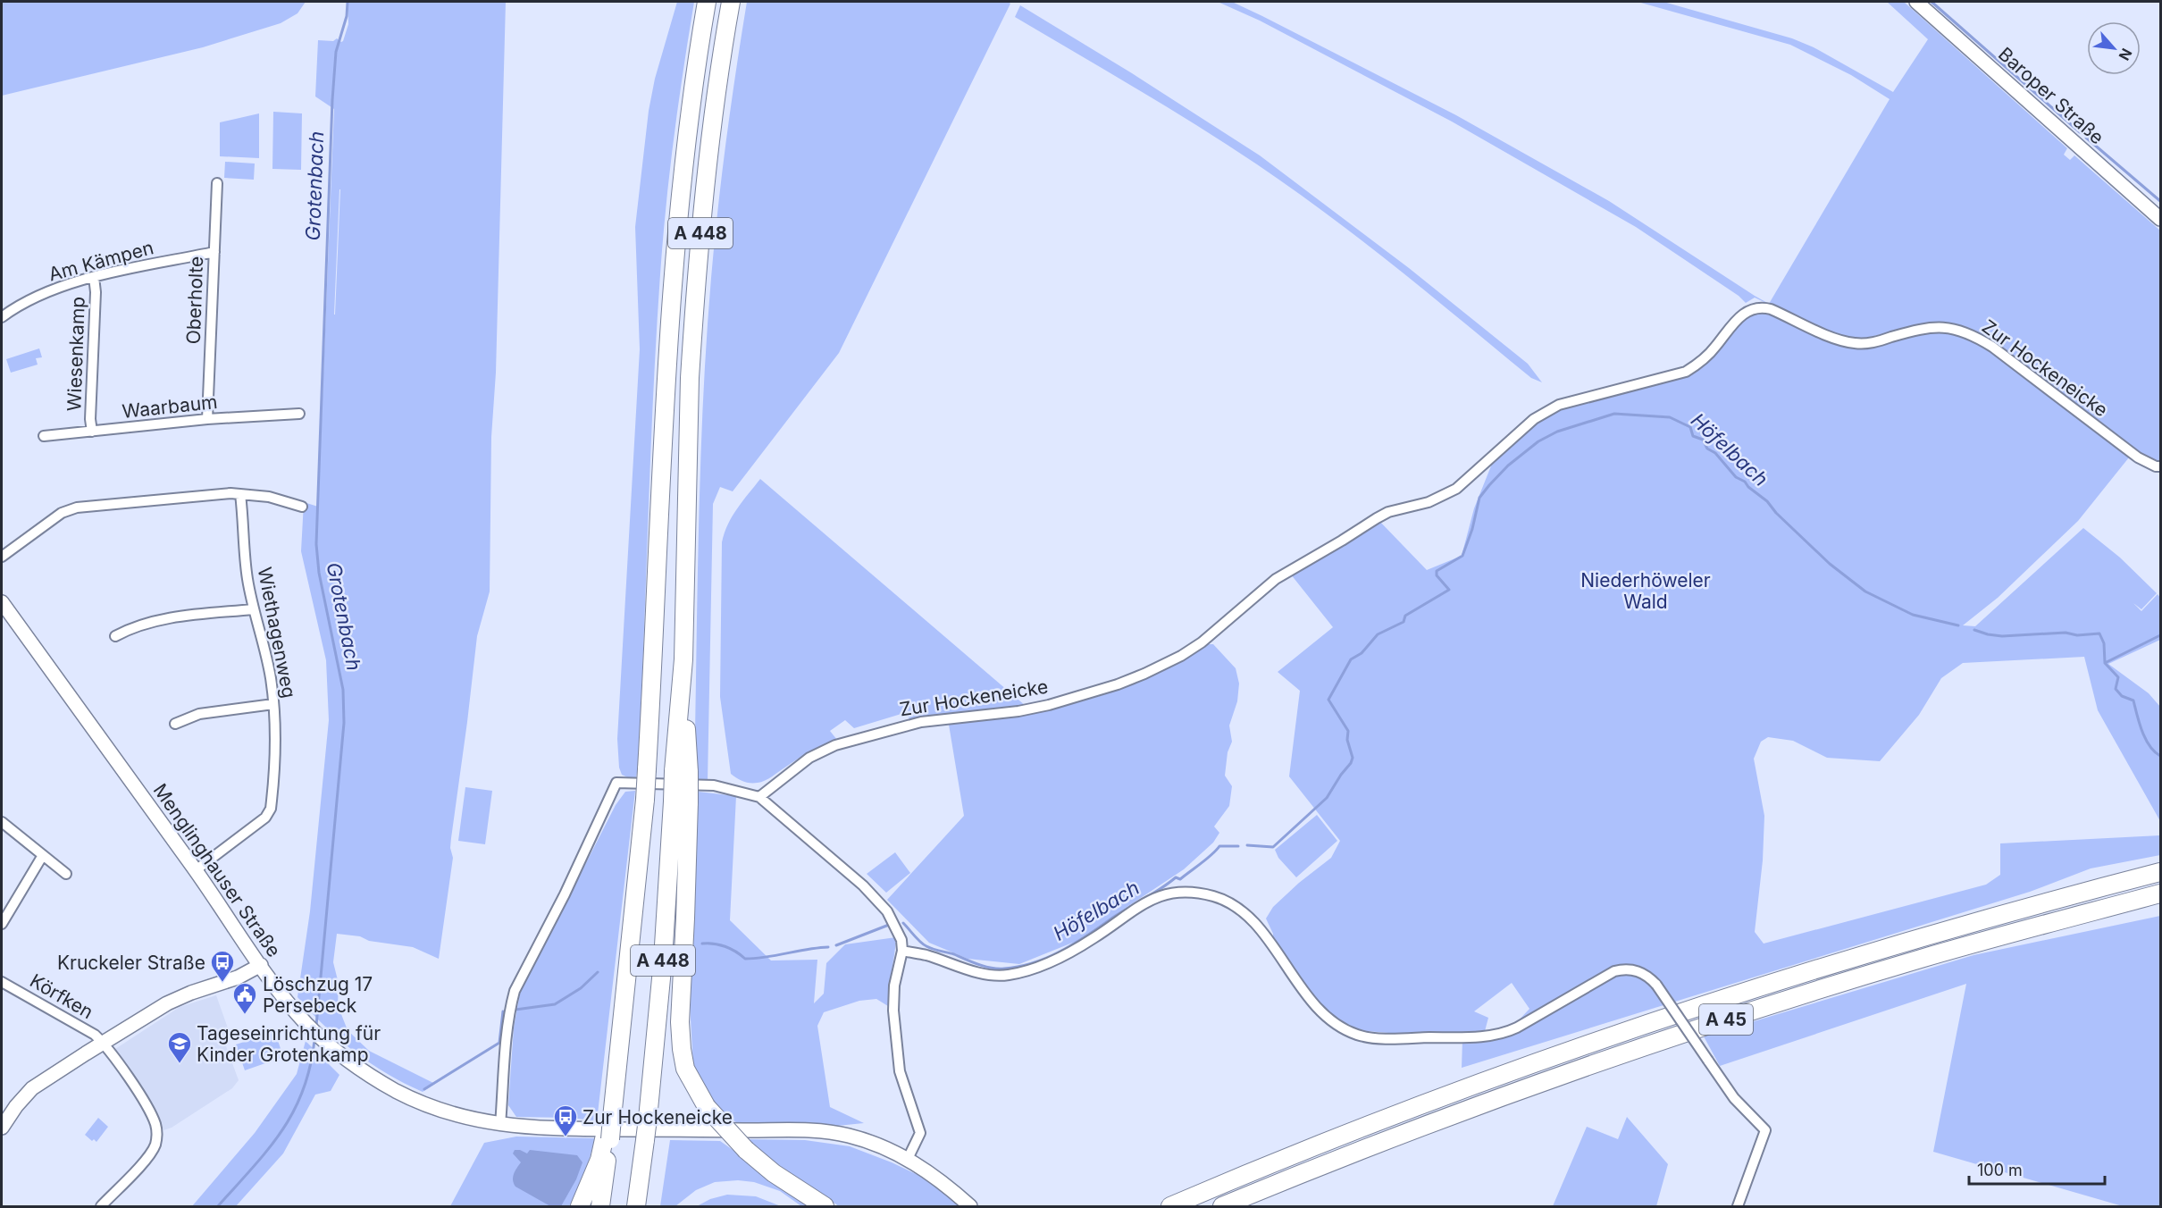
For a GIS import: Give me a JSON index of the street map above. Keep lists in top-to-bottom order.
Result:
{
  "streets": {
    "highway": ["A 448", "A 45"],
    "street": [
      "Baroper Straße",
      "Am Kämpen",
      "Oberholte",
      "Wiesenkamp",
      "Zur Hockeneicke",
      "Waarbaum",
      "Wiethagenweg",
      "Menglinghauser Straße",
      "Körfken"
    ]
  },
  "crossings": [
    ["Am Kämpen", "Oberholte"],
    ["Am Kämpen", "Wiesenkamp"],
    ["Oberholte", "Waarbaum"],
    ["Wiesenkamp", "Waarbaum"],
    ["Wiethagenweg", "Menglinghauser Straße"]
  ],
  "water": ["Grotenbach", "Höfelbach"],
  "parks": ["Niederhöweler Wald"],
  "places": {
    "bus stop": ["Kruckeler Straße", "Zur Hockeneicke"],
    "public building": ["Löschzug 17 Persebeck"],
    "school or university": ["Tageseinrichtung für Kinder Grotenkamp"]
  },
  "scale_bar": "100 m",
  "north": "bottom right"
}
